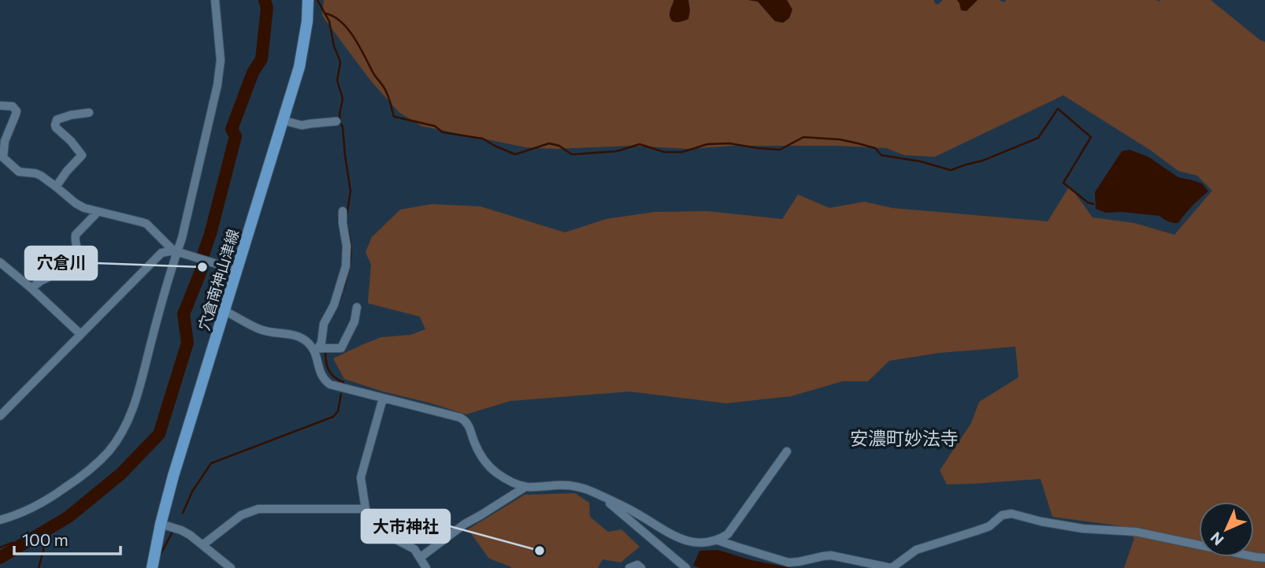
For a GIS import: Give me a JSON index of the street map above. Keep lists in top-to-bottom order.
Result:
{
  "streets": {
    "main road": ["穴倉南神山津線"]
  },
  "districts": ["安濃町妙法寺"],
  "places": ["穴倉川", "大市神社"],
  "scale_bar": "100 m",
  "north": "bottom left"
}
